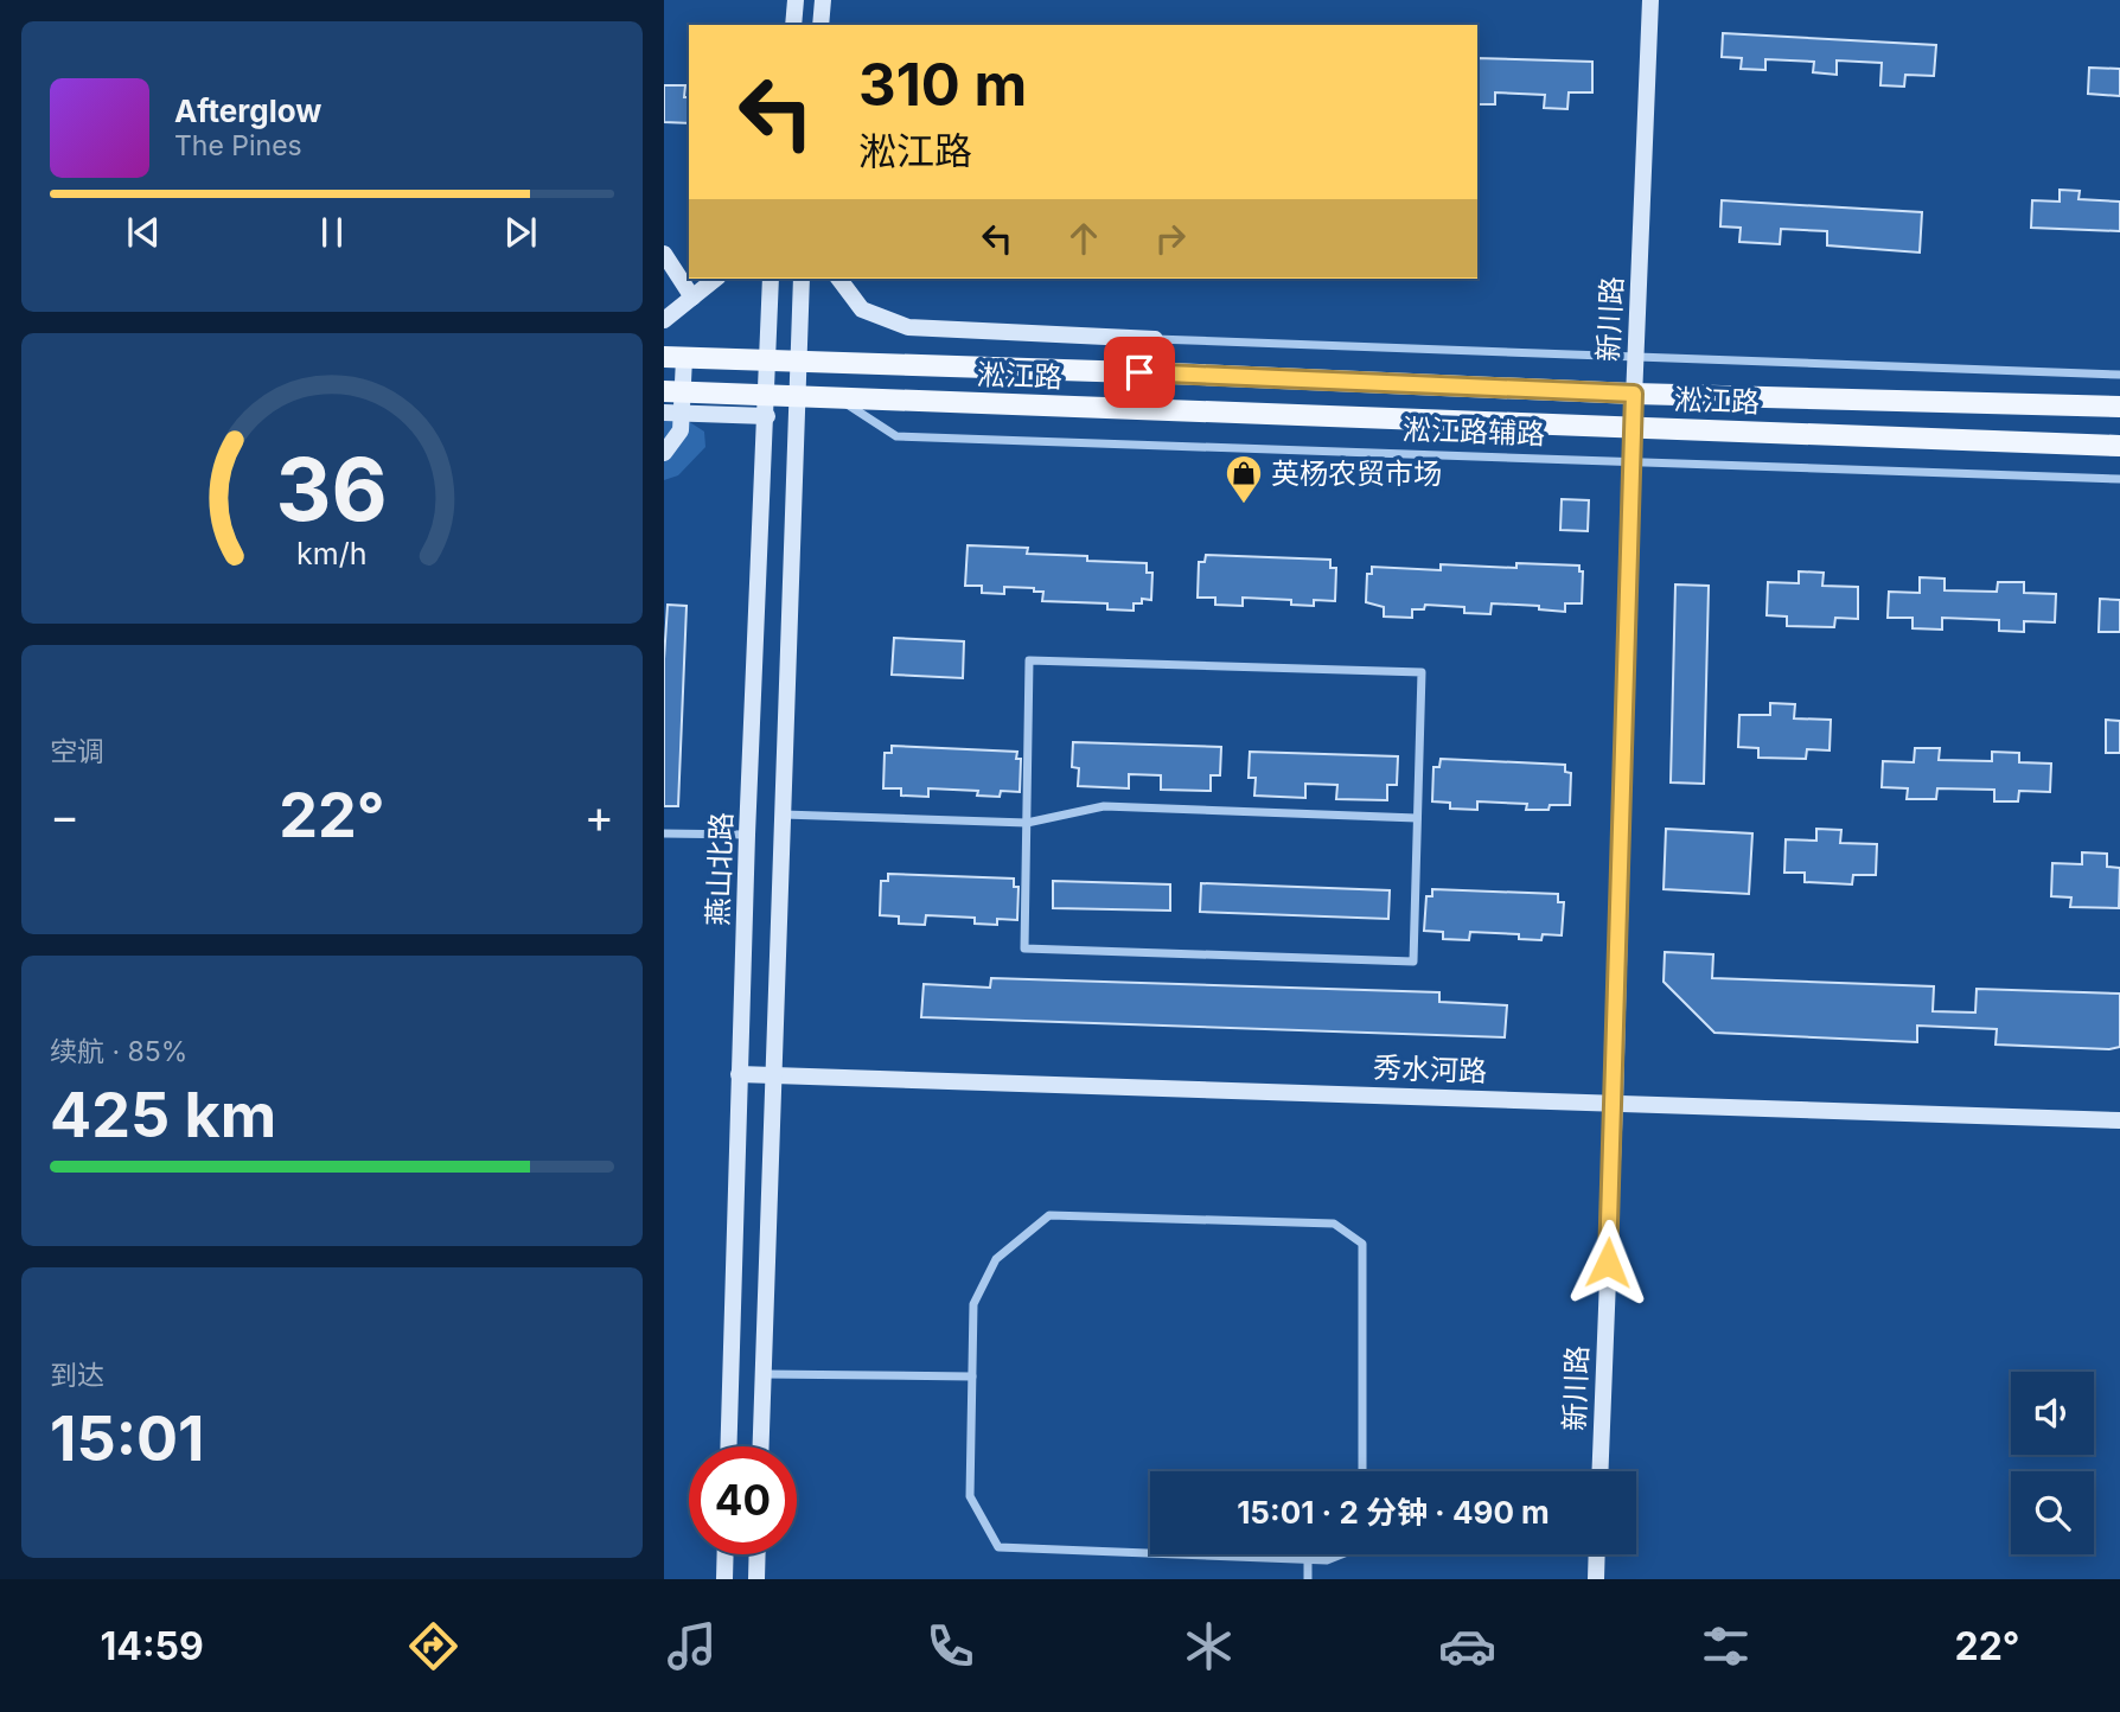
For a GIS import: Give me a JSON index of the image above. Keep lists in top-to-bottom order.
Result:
{
  "streets": {
    "main road": ["淞江路"],
    "street": [
      "新川路",
      "淞江路辅路",
      "燕山北路",
      "秀水河路"
    ]
  },
  "crossings": [
    ["新川路", "淞江路"],
    ["新川路", "淞江路辅路"],
    ["新川路", "秀水河路"],
    ["淞江路", "淞江路辅路"],
    ["淞江路", "燕山北路"],
    ["燕山北路", "秀水河路"]
  ],
  "places": {
    "shop": ["英杨农贸市场"]
  },
  "page": {
    "turn": ["310 m", "淞江路"],
    "song": ["Afterglow", "The Pines"],
    "tile": [
      "空调",
      ["续航 · 85%", "425 km"],
      ["到达", "15:01"]
    ],
    "heat": ["−", "22°", "+"],
    "limit": "40",
    "trip": "15:01 · 2 分钟 · 490 m",
    "tabs": ["14:59", "22°"],
    "gauge": ["36", "km/h"]
  }
}
